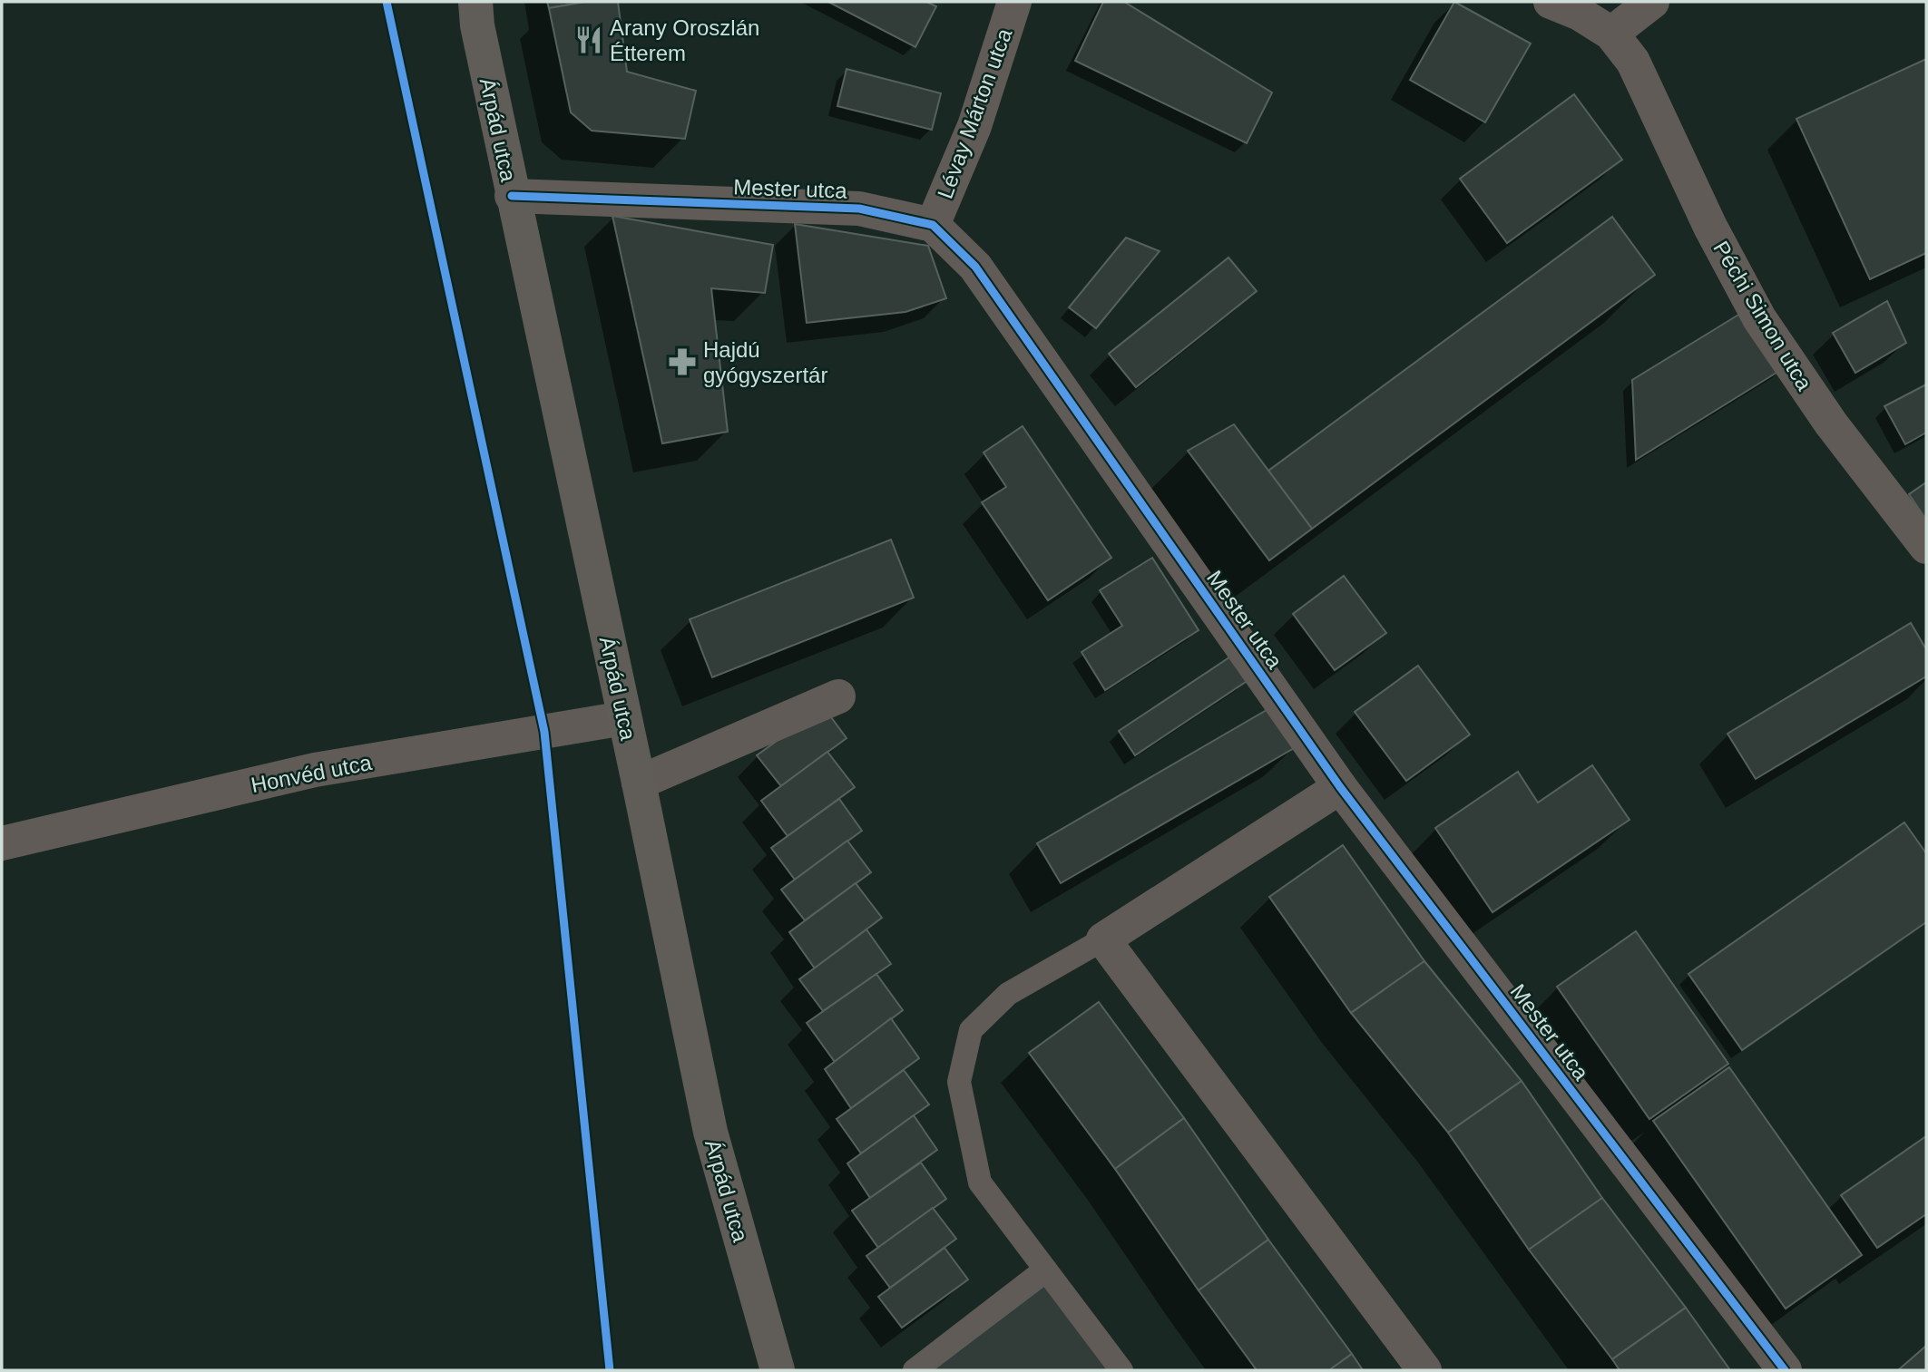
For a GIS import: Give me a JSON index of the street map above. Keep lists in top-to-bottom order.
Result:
{
  "streets": {
    "street": [
      "Lévay Márton utca",
      "Árpád utca",
      "Mester utca",
      "Péchi Simon utca",
      "Honvéd utca"
    ]
  },
  "crossings": [
    ["Lévay Márton utca", "Mester utca"],
    ["Árpád utca", "Mester utca"],
    ["Árpád utca", "Honvéd utca"]
  ],
  "places": {
    "restaurant": ["Arany Oroszlán Étterem"],
    "pharmacy": ["Hajdú gyógyszertár"]
  }
}
